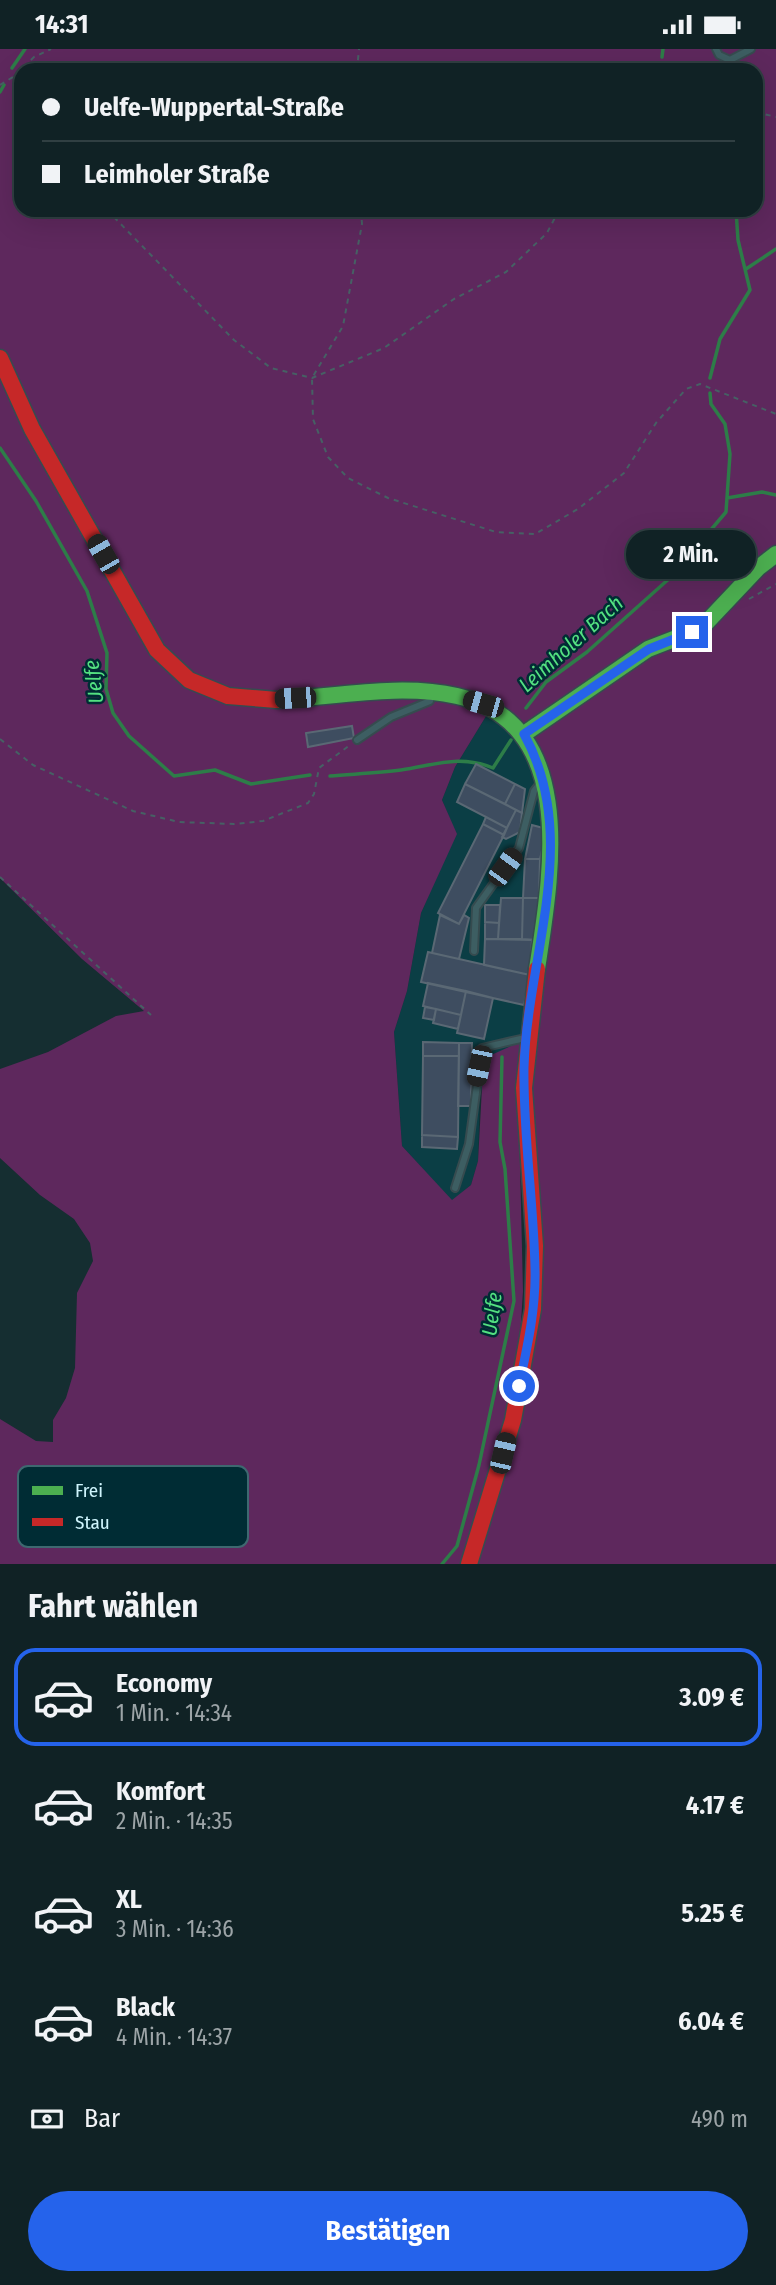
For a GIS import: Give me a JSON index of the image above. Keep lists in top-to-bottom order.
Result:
{
  "water": ["Leimholer Bach", "Uelfe"],
  "legend": ["Frei", "Stau"],
  "page": {
    "status": "14:31",
    "banner": ["Uelfe-Wuppertal-Straße", "Leimholer Straße"],
    "bubble": "2 Min.",
    "heading": "Fahrt wählen",
    "list": [
      {
        "name": "Economy",
        "note": "1 Min. · 14:34",
        "value": "3.09 €"
      },
      {
        "name": "Komfort",
        "note": "2 Min. · 14:35",
        "value": "4.17 €"
      },
      {
        "name": "XL",
        "note": "3 Min. · 14:36",
        "value": "5.25 €"
      },
      {
        "name": "Black",
        "note": "4 Min. · 14:37",
        "value": "6.04 €"
      }
    ],
    "pay": ["Bar", "490 m"],
    "buttons": "Bestätigen"
  }
}
